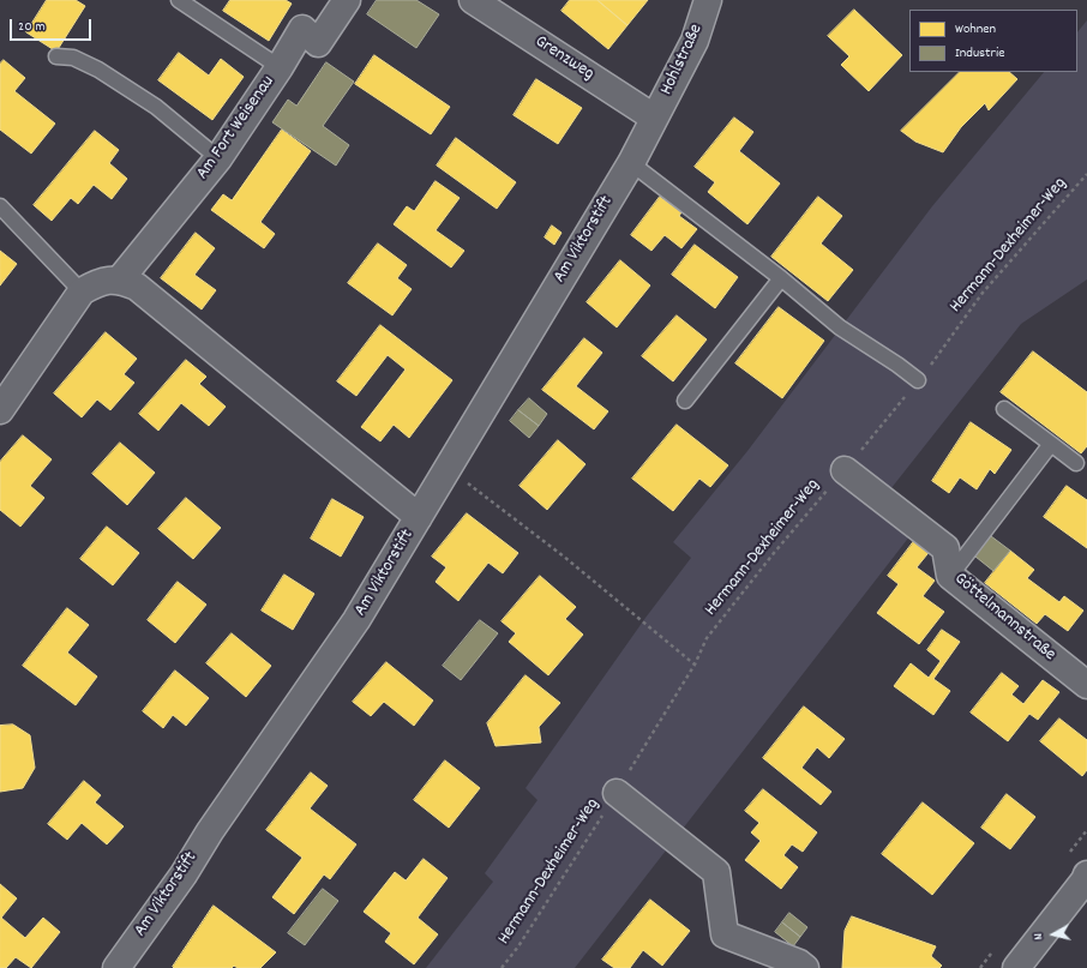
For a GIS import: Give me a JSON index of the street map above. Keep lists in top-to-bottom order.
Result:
{
  "streets": {
    "street": [
      "Grenzweg",
      "Hohlstraße",
      "Am Fort Weisenau",
      "Am Viktorstift",
      "Göttelmannstraße"
    ],
    "path": ["Hermann-Dexheimer-Weg"]
  },
  "crossings": [
    ["Grenzweg", "Hohlstraße"],
    ["Grenzweg", "Am Viktorstift"],
    ["Hohlstraße", "Am Viktorstift"],
    ["Hermann-Dexheimer-Weg", "Göttelmannstraße"]
  ],
  "legend": ["Wohnen", "Industrie"],
  "scale_bar": "20 m",
  "north": "left"
}
